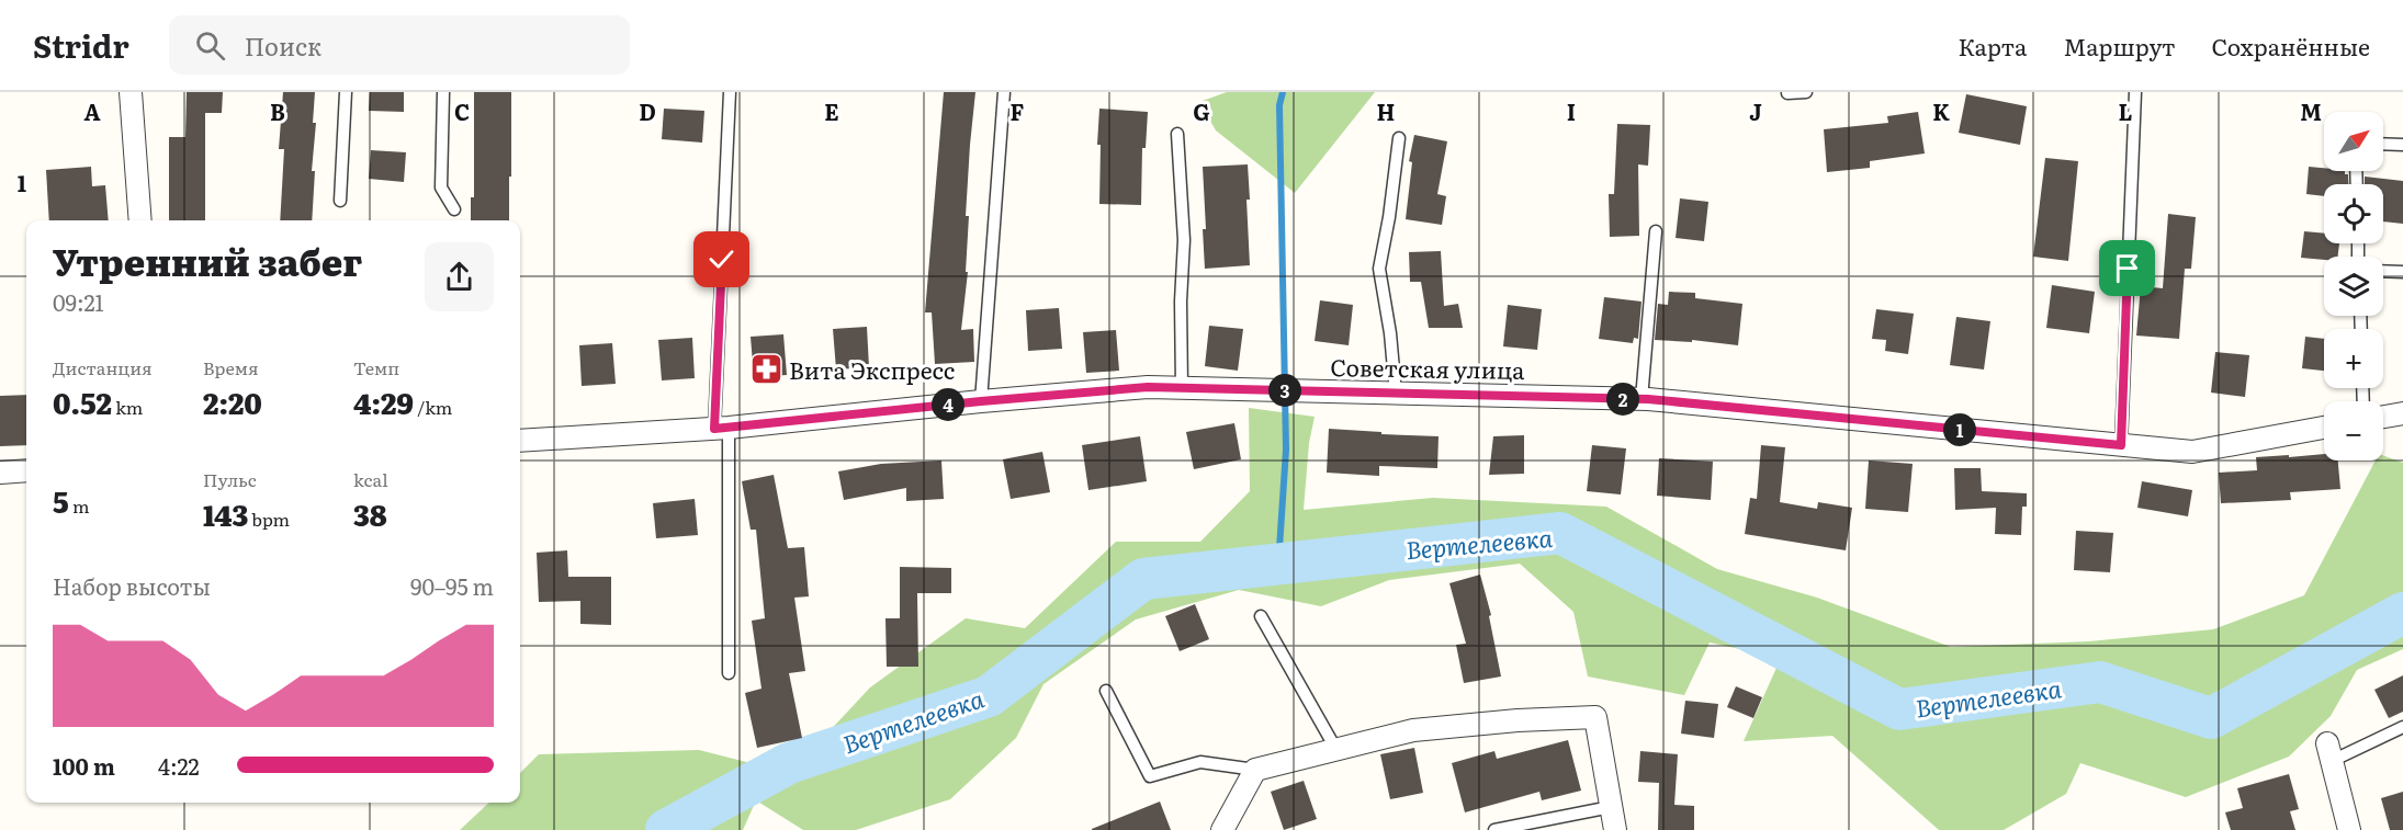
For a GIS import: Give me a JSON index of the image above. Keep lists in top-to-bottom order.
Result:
{
  "streets": {
    "street": ["Советская улица"]
  },
  "water": ["Вертелеевка"],
  "places": {
    "pharmacy": ["Вита Экспресс"]
  },
  "north": "top right",
  "page": {
    "header": "Stridr",
    "search": "Поиск",
    "nav": ["Карта", "Маршрут", "Сохранённые"],
    "map_buttons": ["+", "−"],
    "heading": ["Утренний забег", "09:21"],
    "stats": [
      ["Дистанция", "0.52 km"],
      ["Время", "2:20"],
      ["Темп", "4:29 /km"],
      ["5 m"],
      ["Пульс", "143 bpm"],
      ["kcal", "38"]
    ],
    "pins": [
      "3",
      "2",
      "4",
      "1"
    ],
    "chart": ["Набор высоты", "90–95 m"],
    "list": [
      {
        "name": "100 m",
        "note": "4:22"
      }
    ]
  },
  "grid": {
    "columns": [
      "A",
      "B",
      "C",
      "D",
      "E",
      "F",
      "G",
      "H",
      "I",
      "J",
      "K",
      "L",
      "M"
    ],
    "rows": ["1"]
  }
}
